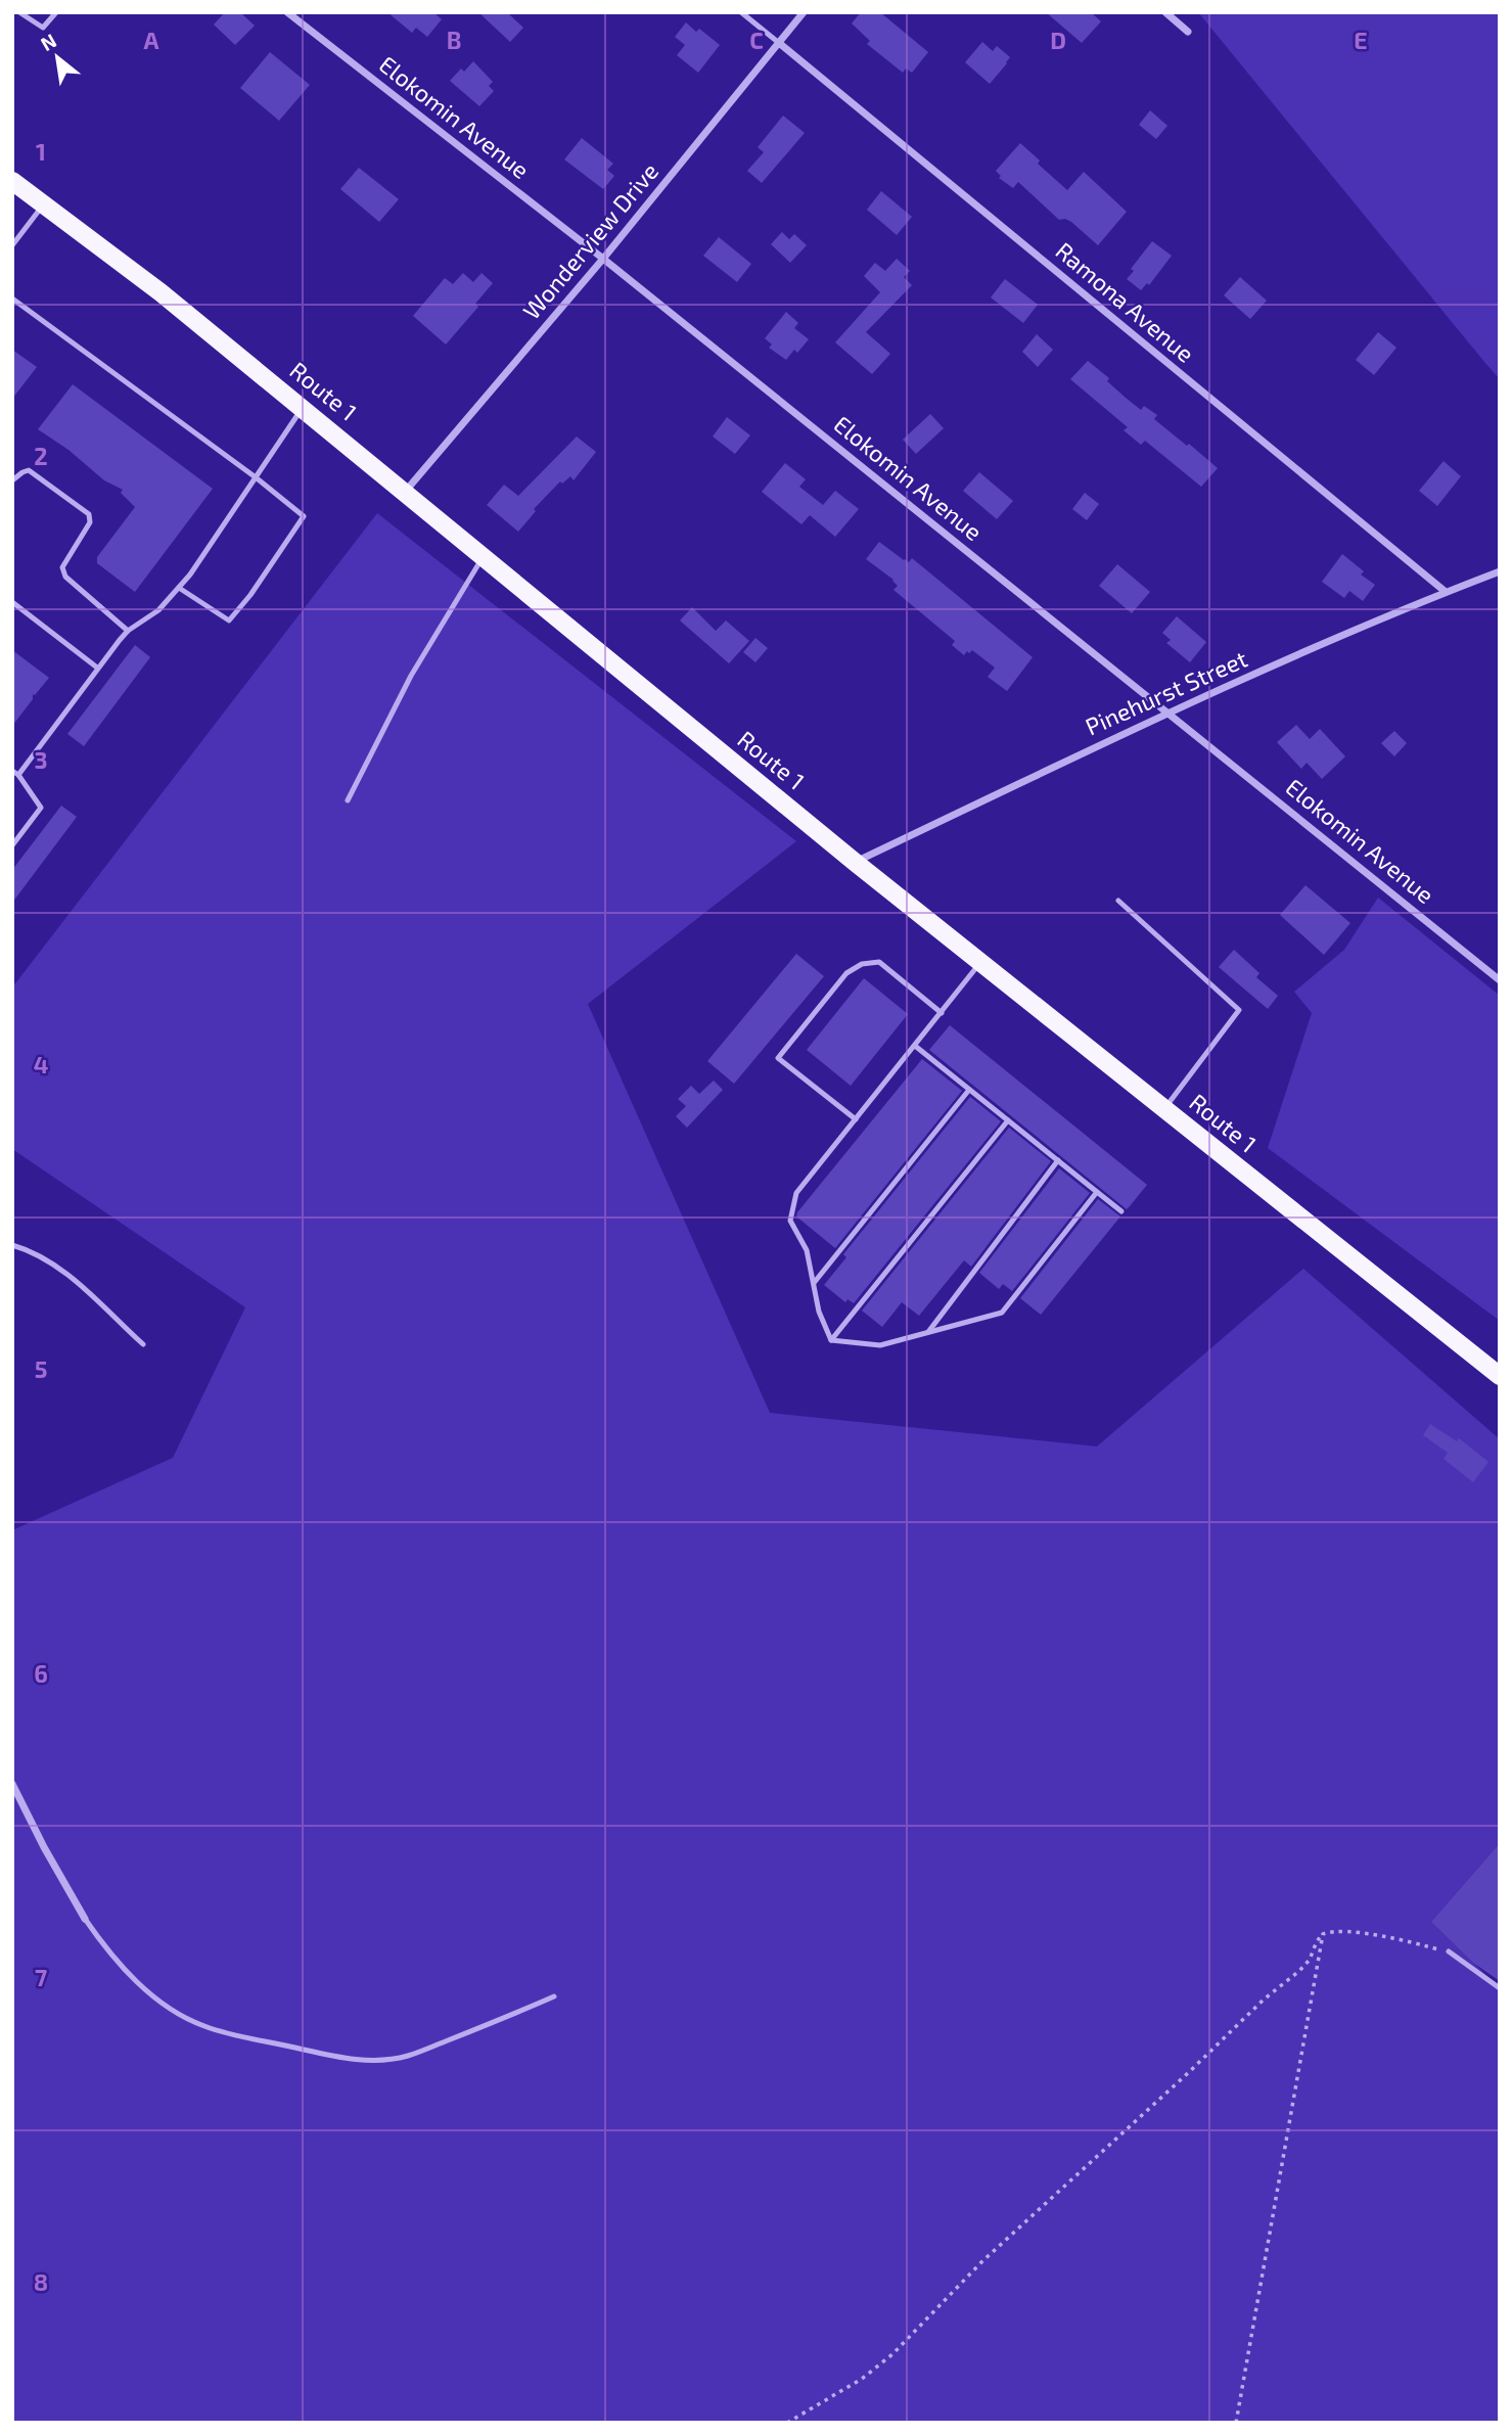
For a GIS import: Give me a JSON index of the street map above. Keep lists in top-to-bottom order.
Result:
{
  "streets": {
    "main road": ["Route 1"],
    "street": [
      "Elokomin Avenue",
      "Wonderview Drive",
      "Ramona Avenue",
      "Pinehurst Street"
    ]
  },
  "crossings": [
    ["Elokomin Avenue", "Wonderview Drive"],
    ["Elokomin Avenue", "Pinehurst Street"],
    ["Wonderview Drive", "Ramona Avenue"],
    ["Wonderview Drive", "Route 1"],
    ["Ramona Avenue", "Pinehurst Street"],
    ["Route 1", "Pinehurst Street"]
  ],
  "north": "top left",
  "grid": {
    "columns": [
      "A",
      "B",
      "C",
      "D",
      "E"
    ],
    "rows": [
      "1",
      "2",
      "3",
      "4",
      "5",
      "6",
      "7",
      "8"
    ]
  }
}
